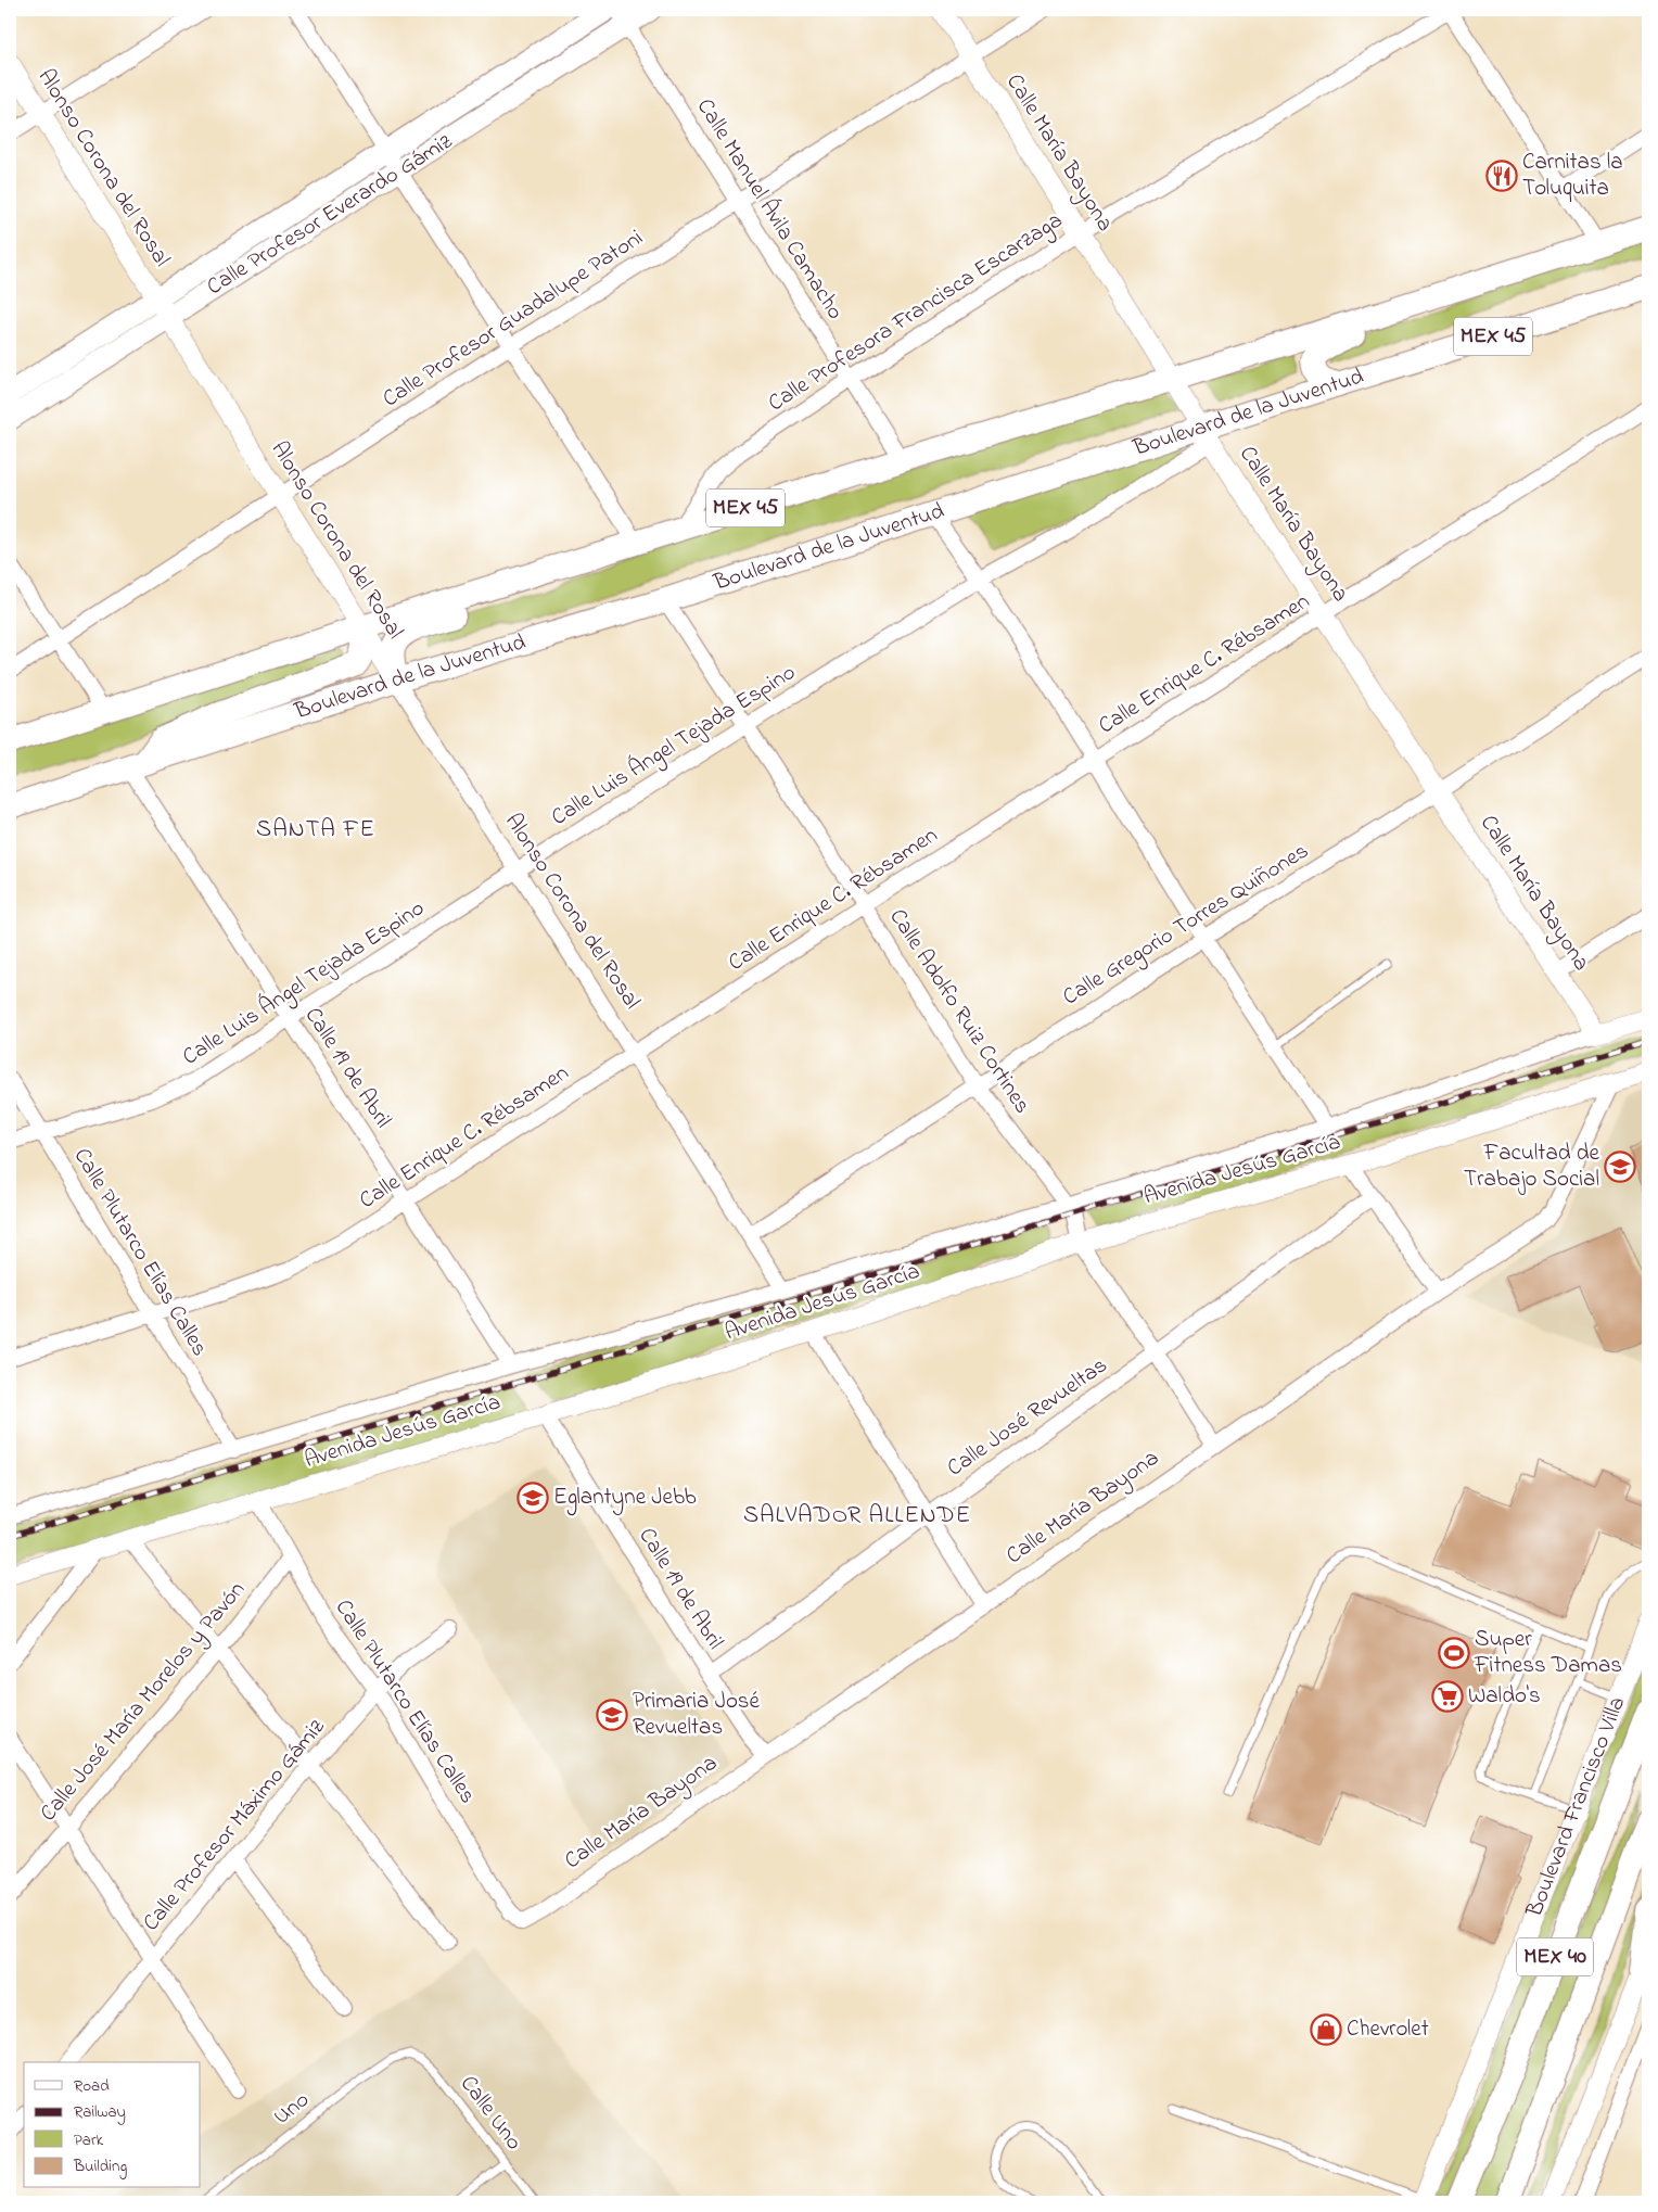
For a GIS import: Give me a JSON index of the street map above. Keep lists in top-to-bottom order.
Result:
{
  "streets": {
    "main road": [
      "Calle Profesor Everardo Gámiz",
      "MEX 45",
      "Boulevard de la Juventud",
      "Boulevard Francisco Villa",
      "MEX 40"
    ],
    "street": [
      "Calle María Bayona",
      "Alonso Corona del Rosal",
      "Calle Manuel Ávila Camacho",
      "Calle Profesora Francisca Escarzaga",
      "Calle Profesor Guadalupe Patoni",
      "Calle Enrique C. Rébsamen",
      "Calle Luis Ángel Tejada Espino",
      "Calle Gregorio Torres Quiñones",
      "Calle Adolfo Ruiz Cortines",
      "Calle 19 de Abril",
      "Avenida Jesús García",
      "Calle Plutarco Elías Calles",
      "Calle José Revueltas",
      "Calle José María Morelos y Pavón",
      "Calle Profesor Máximo Gámiz"
    ],
    "lane": ["Uno", "Calle Uno"]
  },
  "crossings": [
    ["Calle María Bayona", "Calle Profesora Francisca Escarzaga"],
    ["Calle María Bayona", "Calle Profesor Guadalupe Patoni"],
    ["Calle María Bayona", "MEX 45"],
    ["Calle María Bayona", "Boulevard de la Juventud"],
    ["Calle María Bayona", "Calle Enrique C. Rébsamen"],
    ["Calle María Bayona", "Calle Luis Ángel Tejada Espino"],
    ["Calle María Bayona", "Calle Gregorio Torres Quiñones"],
    ["Calle María Bayona", "Calle Adolfo Ruiz Cortines"],
    ["Calle María Bayona", "Calle 19 de Abril"],
    ["Calle María Bayona", "Avenida Jesús García"],
    ["Calle María Bayona", "Calle Plutarco Elías Calles"],
    ["Alonso Corona del Rosal", "Calle Profesor Everardo Gámiz"],
    ["Alonso Corona del Rosal", "Calle Profesor Guadalupe Patoni"],
    ["Alonso Corona del Rosal", "MEX 45"],
    ["Alonso Corona del Rosal", "Boulevard de la Juventud"],
    ["Alonso Corona del Rosal", "Calle Enrique C. Rébsamen"],
    ["Alonso Corona del Rosal", "Calle Luis Ángel Tejada Espino"],
    ["Alonso Corona del Rosal", "Calle Gregorio Torres Quiñones"],
    ["Alonso Corona del Rosal", "Avenida Jesús García"],
    ["Calle Manuel Ávila Camacho", "Calle Profesor Everardo Gámiz"],
    ["Calle Manuel Ávila Camacho", "Calle Profesora Francisca Escarzaga"],
    ["Calle Manuel Ávila Camacho", "Calle Profesor Guadalupe Patoni"],
    ["Calle Manuel Ávila Camacho", "MEX 45"],
    ["Calle Profesora Francisca Escarzaga", "MEX 45"],
    ["Boulevard de la Juventud", "Calle Luis Ángel Tejada Espino"],
    ["Boulevard de la Juventud", "Calle Adolfo Ruiz Cortines"],
    ["Boulevard de la Juventud", "Calle 19 de Abril"],
    ["Calle Enrique C. Rébsamen", "Calle Adolfo Ruiz Cortines"],
    ["Calle Enrique C. Rébsamen", "Calle 19 de Abril"],
    ["Calle Enrique C. Rébsamen", "Calle Plutarco Elías Calles"],
    ["Calle Luis Ángel Tejada Espino", "Calle Adolfo Ruiz Cortines"],
    ["Calle Luis Ángel Tejada Espino", "Calle 19 de Abril"],
    ["Calle Luis Ángel Tejada Espino", "Calle Plutarco Elías Calles"],
    ["Calle Gregorio Torres Quiñones", "Calle Adolfo Ruiz Cortines"],
    ["Calle Adolfo Ruiz Cortines", "Avenida Jesús García"],
    ["Calle Adolfo Ruiz Cortines", "Calle José Revueltas"],
    ["Calle 19 de Abril", "Avenida Jesús García"],
    ["Calle 19 de Abril", "Calle José Revueltas"],
    ["Avenida Jesús García", "Calle Plutarco Elías Calles"],
    ["Calle Plutarco Elías Calles", "Calle José María Morelos y Pavón"],
    ["Calle Plutarco Elías Calles", "Calle Profesor Máximo Gámiz"],
    ["Uno", "Calle Uno"]
  ],
  "districts": ["SANTA FE", "SALVADOR ALLENDE"],
  "places": {
    "restaurant": ["Carnitas la Toluquita"],
    "school or university": ["Facultad de Trabajo Social", "Eglantyne Jebb", "Primaria José Revueltas"],
    "sports": ["Super Fitness Damas"],
    "supermarket": ["Waldo's"],
    "shop": ["Chevrolet"]
  },
  "legend": [
    "Road",
    "Railway",
    "Park",
    "Building"
  ]
}
